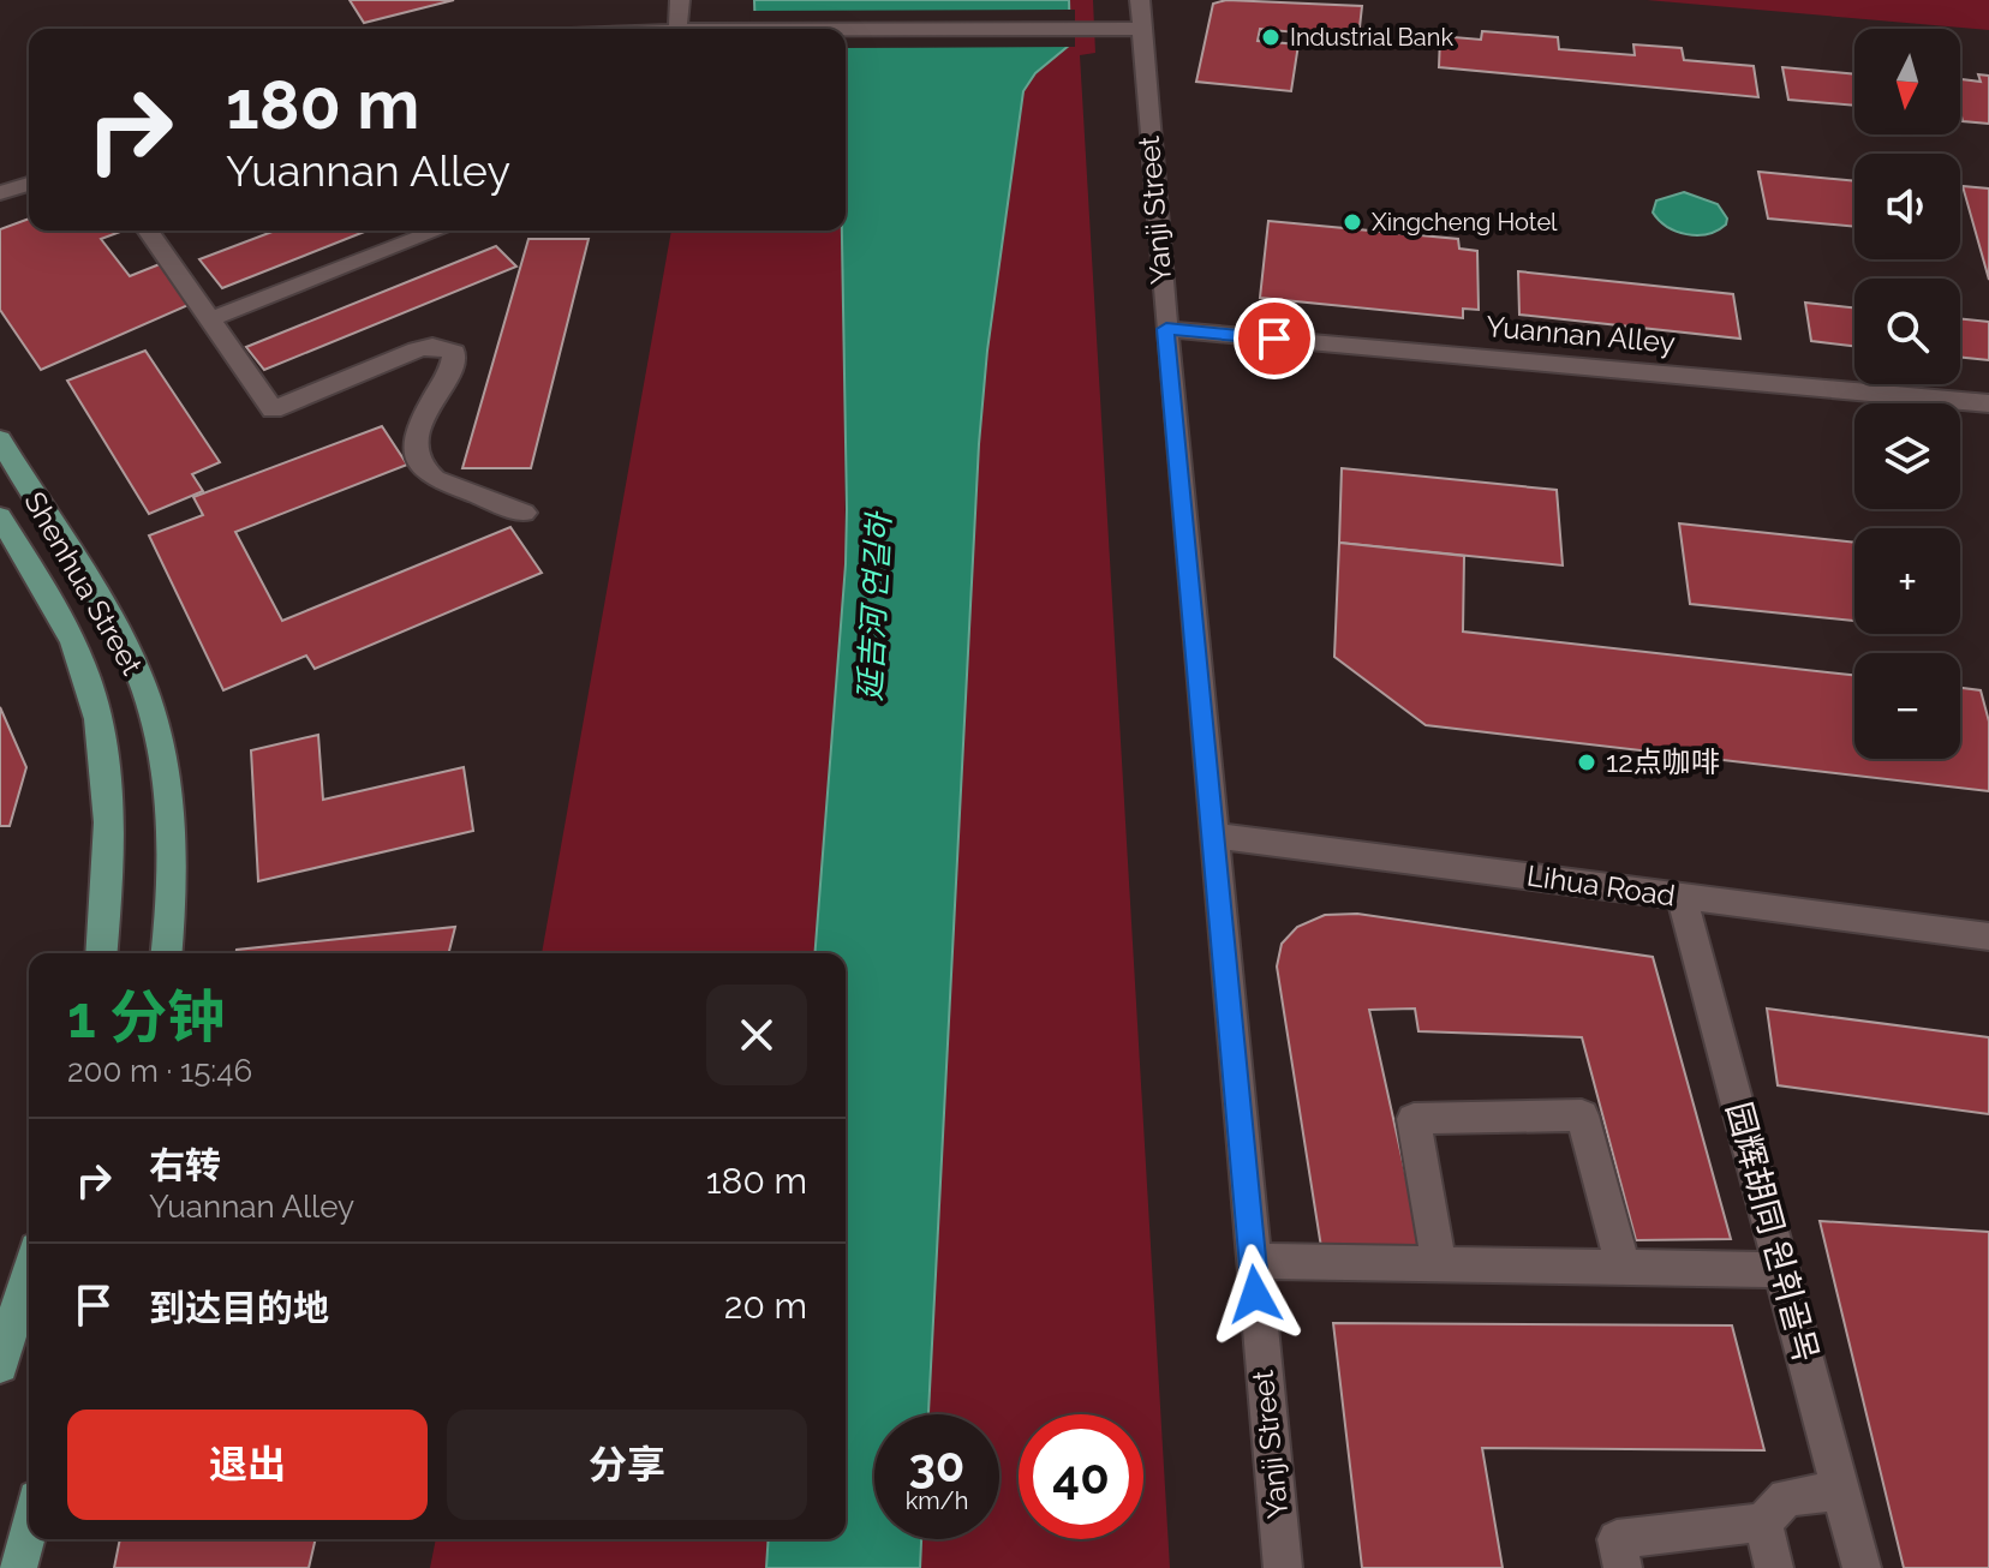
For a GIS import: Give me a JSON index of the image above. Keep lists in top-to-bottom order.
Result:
{
  "streets": {
    "main road": ["Shenhua Street"],
    "street": [
      "Yanji Street",
      "Yuannan Alley",
      "Lihua Road",
      "园辉胡同 원휘골목"
    ]
  },
  "crossings": [
    ["Yanji Street", "Yuannan Alley"],
    ["Yanji Street", "Lihua Road"],
    ["Lihua Road", "园辉胡同 원휘골목"]
  ],
  "water": ["延吉河 연길하"],
  "places": ["Industrial Bank", "Xingcheng Hotel", "12点咖啡"],
  "north": "bottom",
  "page": {
    "map_buttons": ["+", "−"],
    "turn": ["180 m", "Yuannan Alley"],
    "heading": ["1 分钟", "200 m · 15:46"],
    "list": [
      {
        "name": "右转",
        "note": "Yuannan Alley",
        "value": "180 m"
      },
      {
        "name": "到达目的地",
        "value": "20 m"
      }
    ],
    "buttons": ["退出", "分享"],
    "speed": "30 km/h",
    "limit": "40"
  }
}
